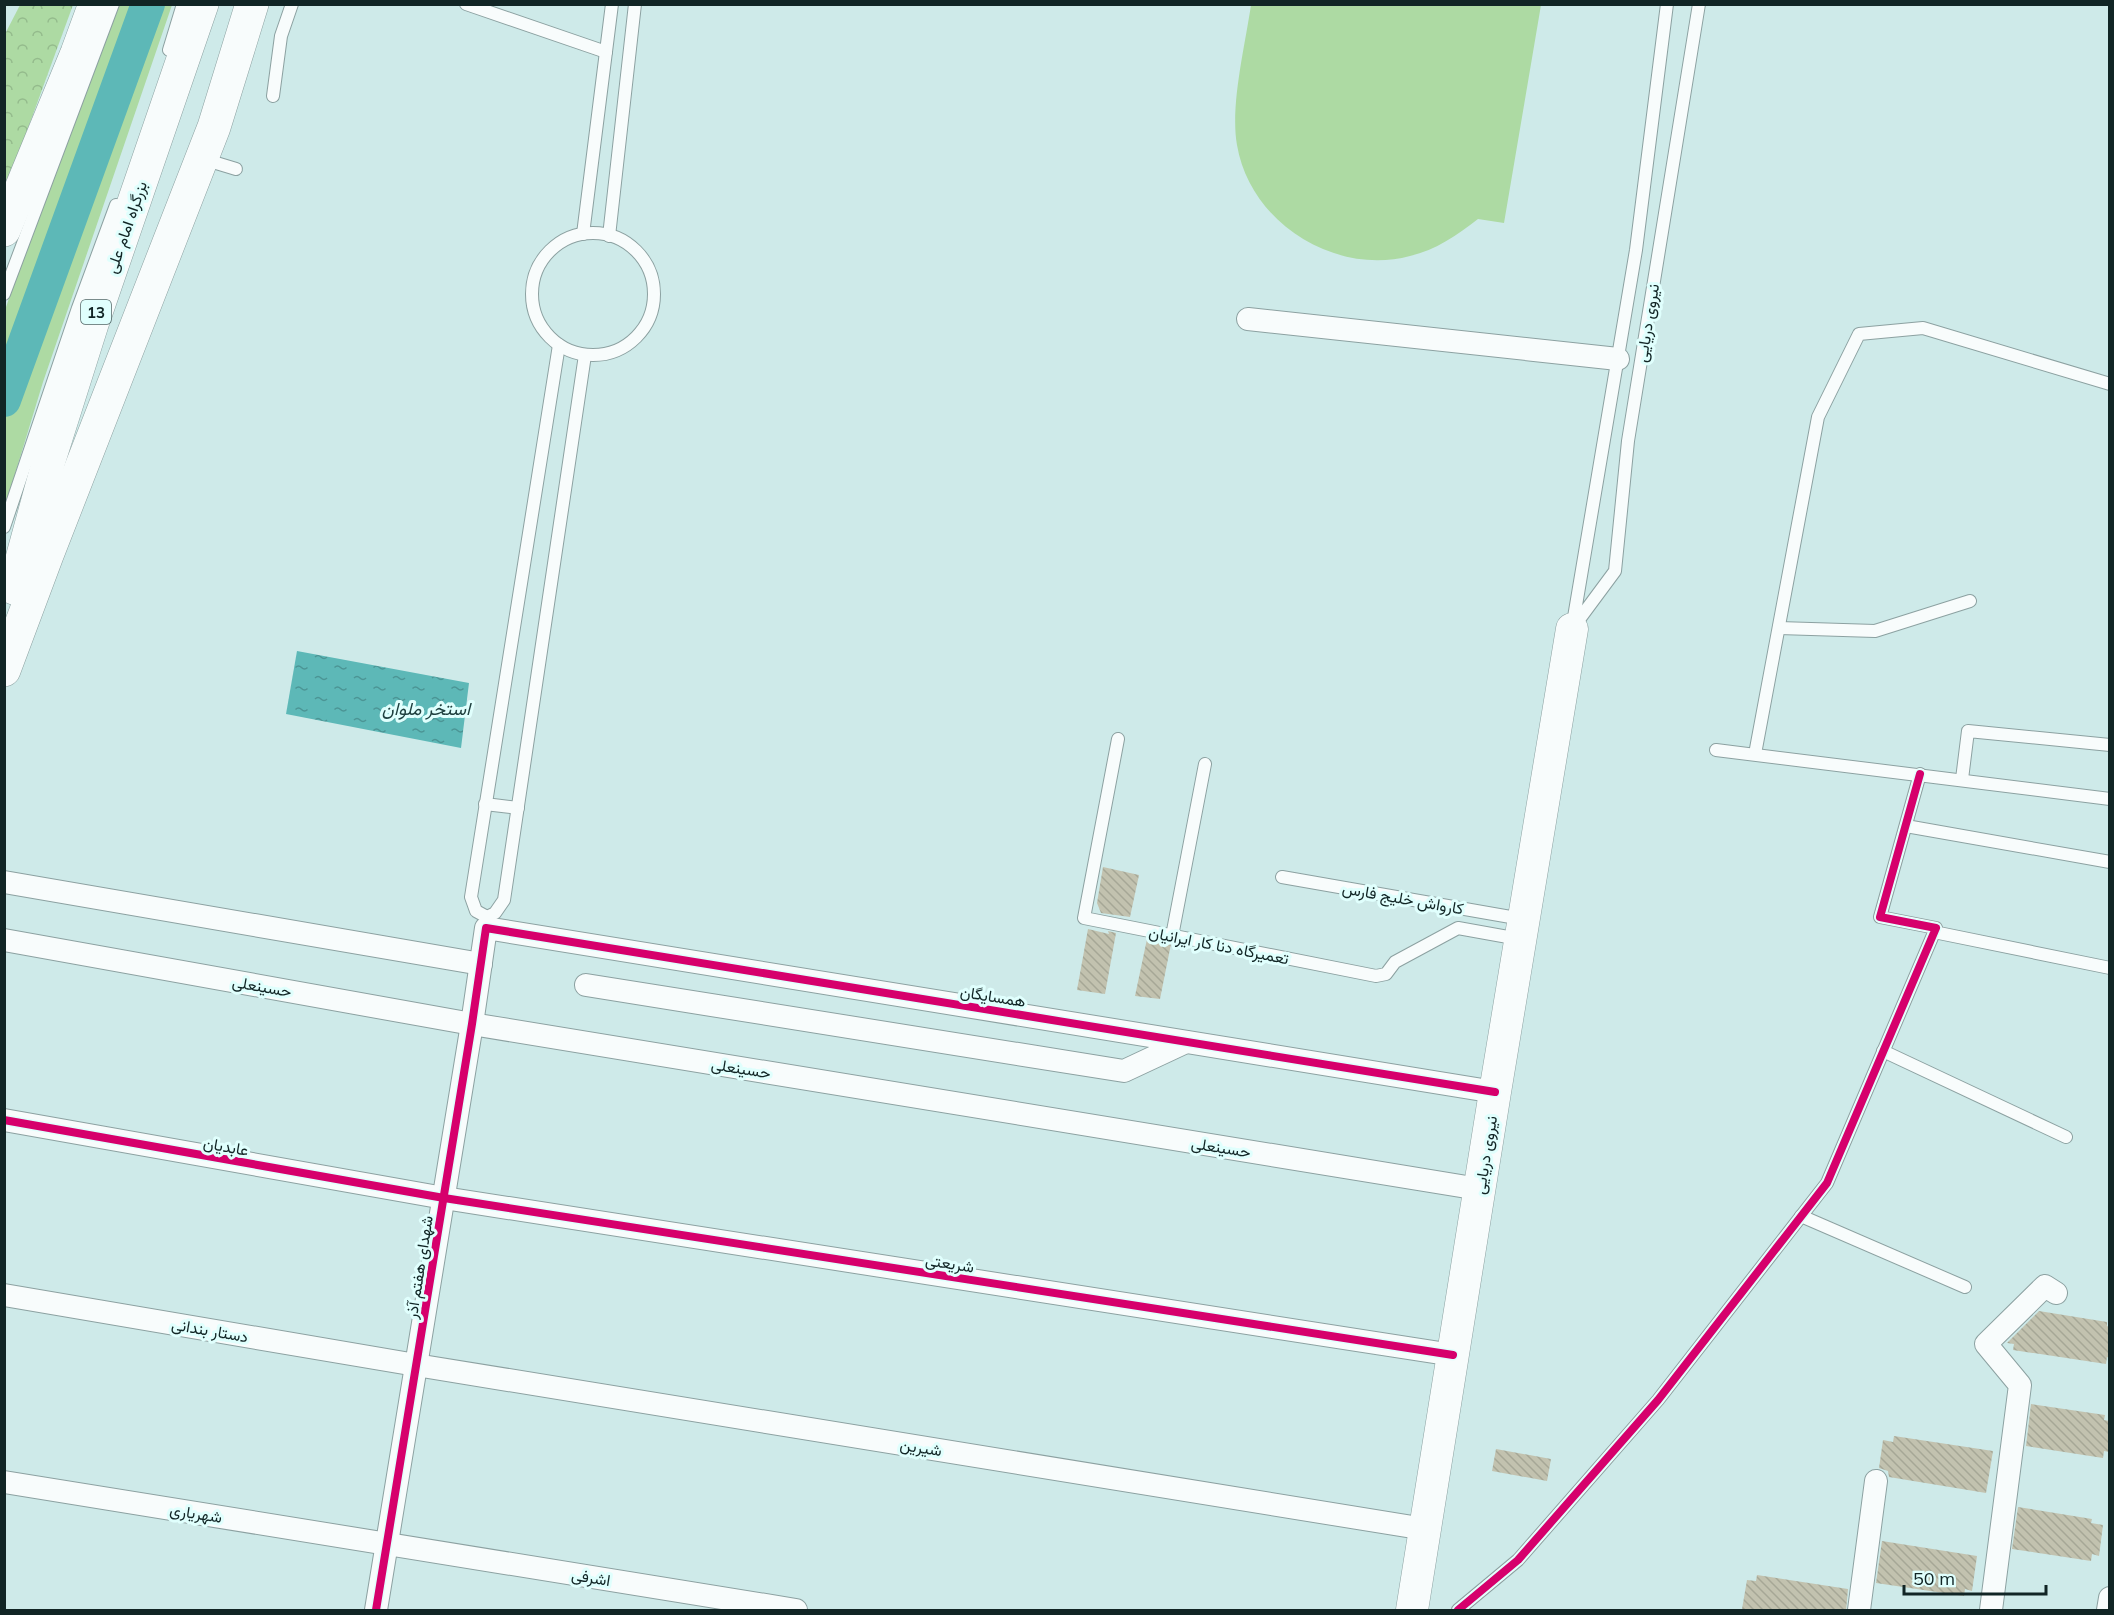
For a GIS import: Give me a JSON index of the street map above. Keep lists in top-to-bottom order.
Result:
{
  "streets": {
    "highway": ["بزرگراه امام علی", "13"],
    "main road": ["نیروی دریایی"],
    "street": [
      "حسینعلی",
      "همسایگان",
      "عابدیان",
      "شریعتی",
      "شهدای هفتم آذر",
      "دستار بندانی",
      "شیرین",
      "شهریاری",
      "اشرفی"
    ],
    "lane": ["کارواش خلیج فارس", "تعمیرگاه دنا کار ایرانیان"]
  },
  "crossings": [
    ["نیروی دریایی", "کارواش خلیج فارس"],
    ["نیروی دریایی", "تعمیرگاه دنا کار ایرانیان"],
    ["نیروی دریایی", "حسینعلی"],
    ["نیروی دریایی", "همسایگان"],
    ["نیروی دریایی", "شریعتی"],
    ["نیروی دریایی", "شیرین"],
    ["کارواش خلیج فارس", "تعمیرگاه دنا کار ایرانیان"],
    ["حسینعلی", "شهدای هفتم آذر"],
    ["همسایگان", "شهدای هفتم آذر"],
    ["عابدیان", "شریعتی"],
    ["عابدیان", "شهدای هفتم آذر"],
    ["شریعتی", "شهدای هفتم آذر"],
    ["شهدای هفتم آذر", "دستار بندانی"],
    ["شهدای هفتم آذر", "شیرین"],
    ["شهدای هفتم آذر", "شهریاری"],
    ["شهدای هفتم آذر", "اشرفی"],
    ["دستار بندانی", "شیرین"],
    ["شهریاری", "اشرفی"]
  ],
  "water": ["استخر ملوان"],
  "scale_bar": "50 m"
}
